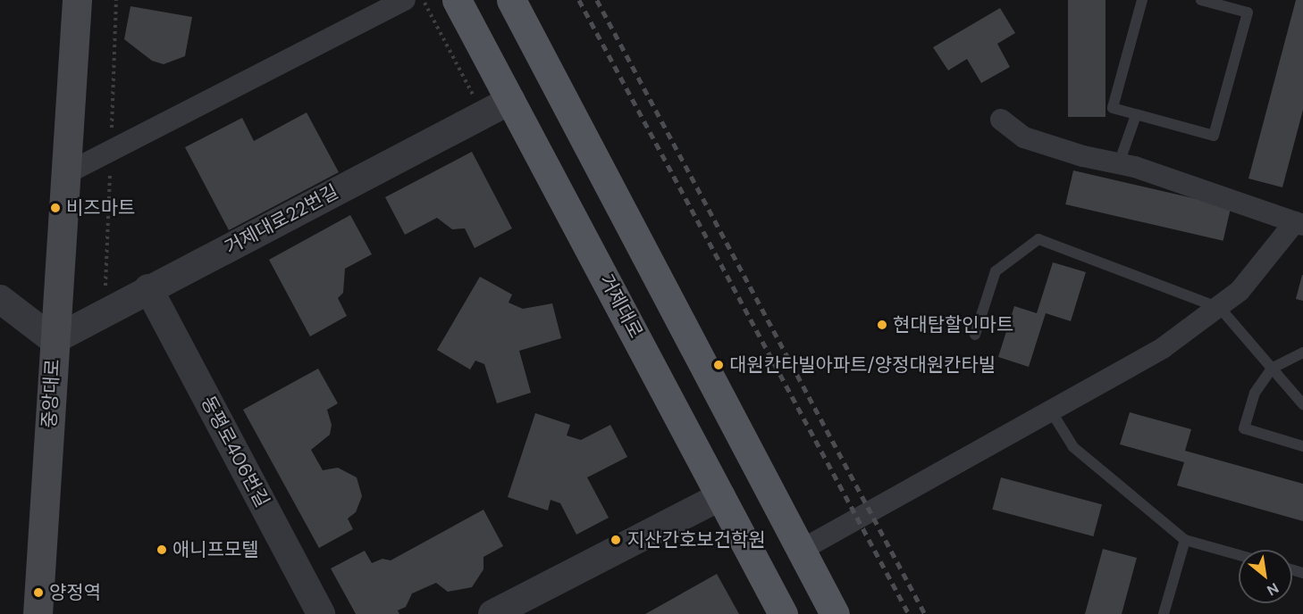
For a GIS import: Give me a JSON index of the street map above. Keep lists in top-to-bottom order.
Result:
{
  "streets": {
    "main road": ["거제대로", "중앙대로"],
    "street": ["거제대로22번길", "동평로406번길"]
  },
  "crossings": [
    ["거제대로22번길", "거제대로"],
    ["거제대로22번길", "중앙대로"],
    ["거제대로22번길", "동평로406번길"]
  ],
  "places": [
    "비즈마트",
    "현대탑할인마트",
    "대원칸타빌아파트/양정대원칸타빌",
    "지산간호보건학원",
    "애니프모텔",
    "양정역"
  ],
  "north": "bottom right"
}
